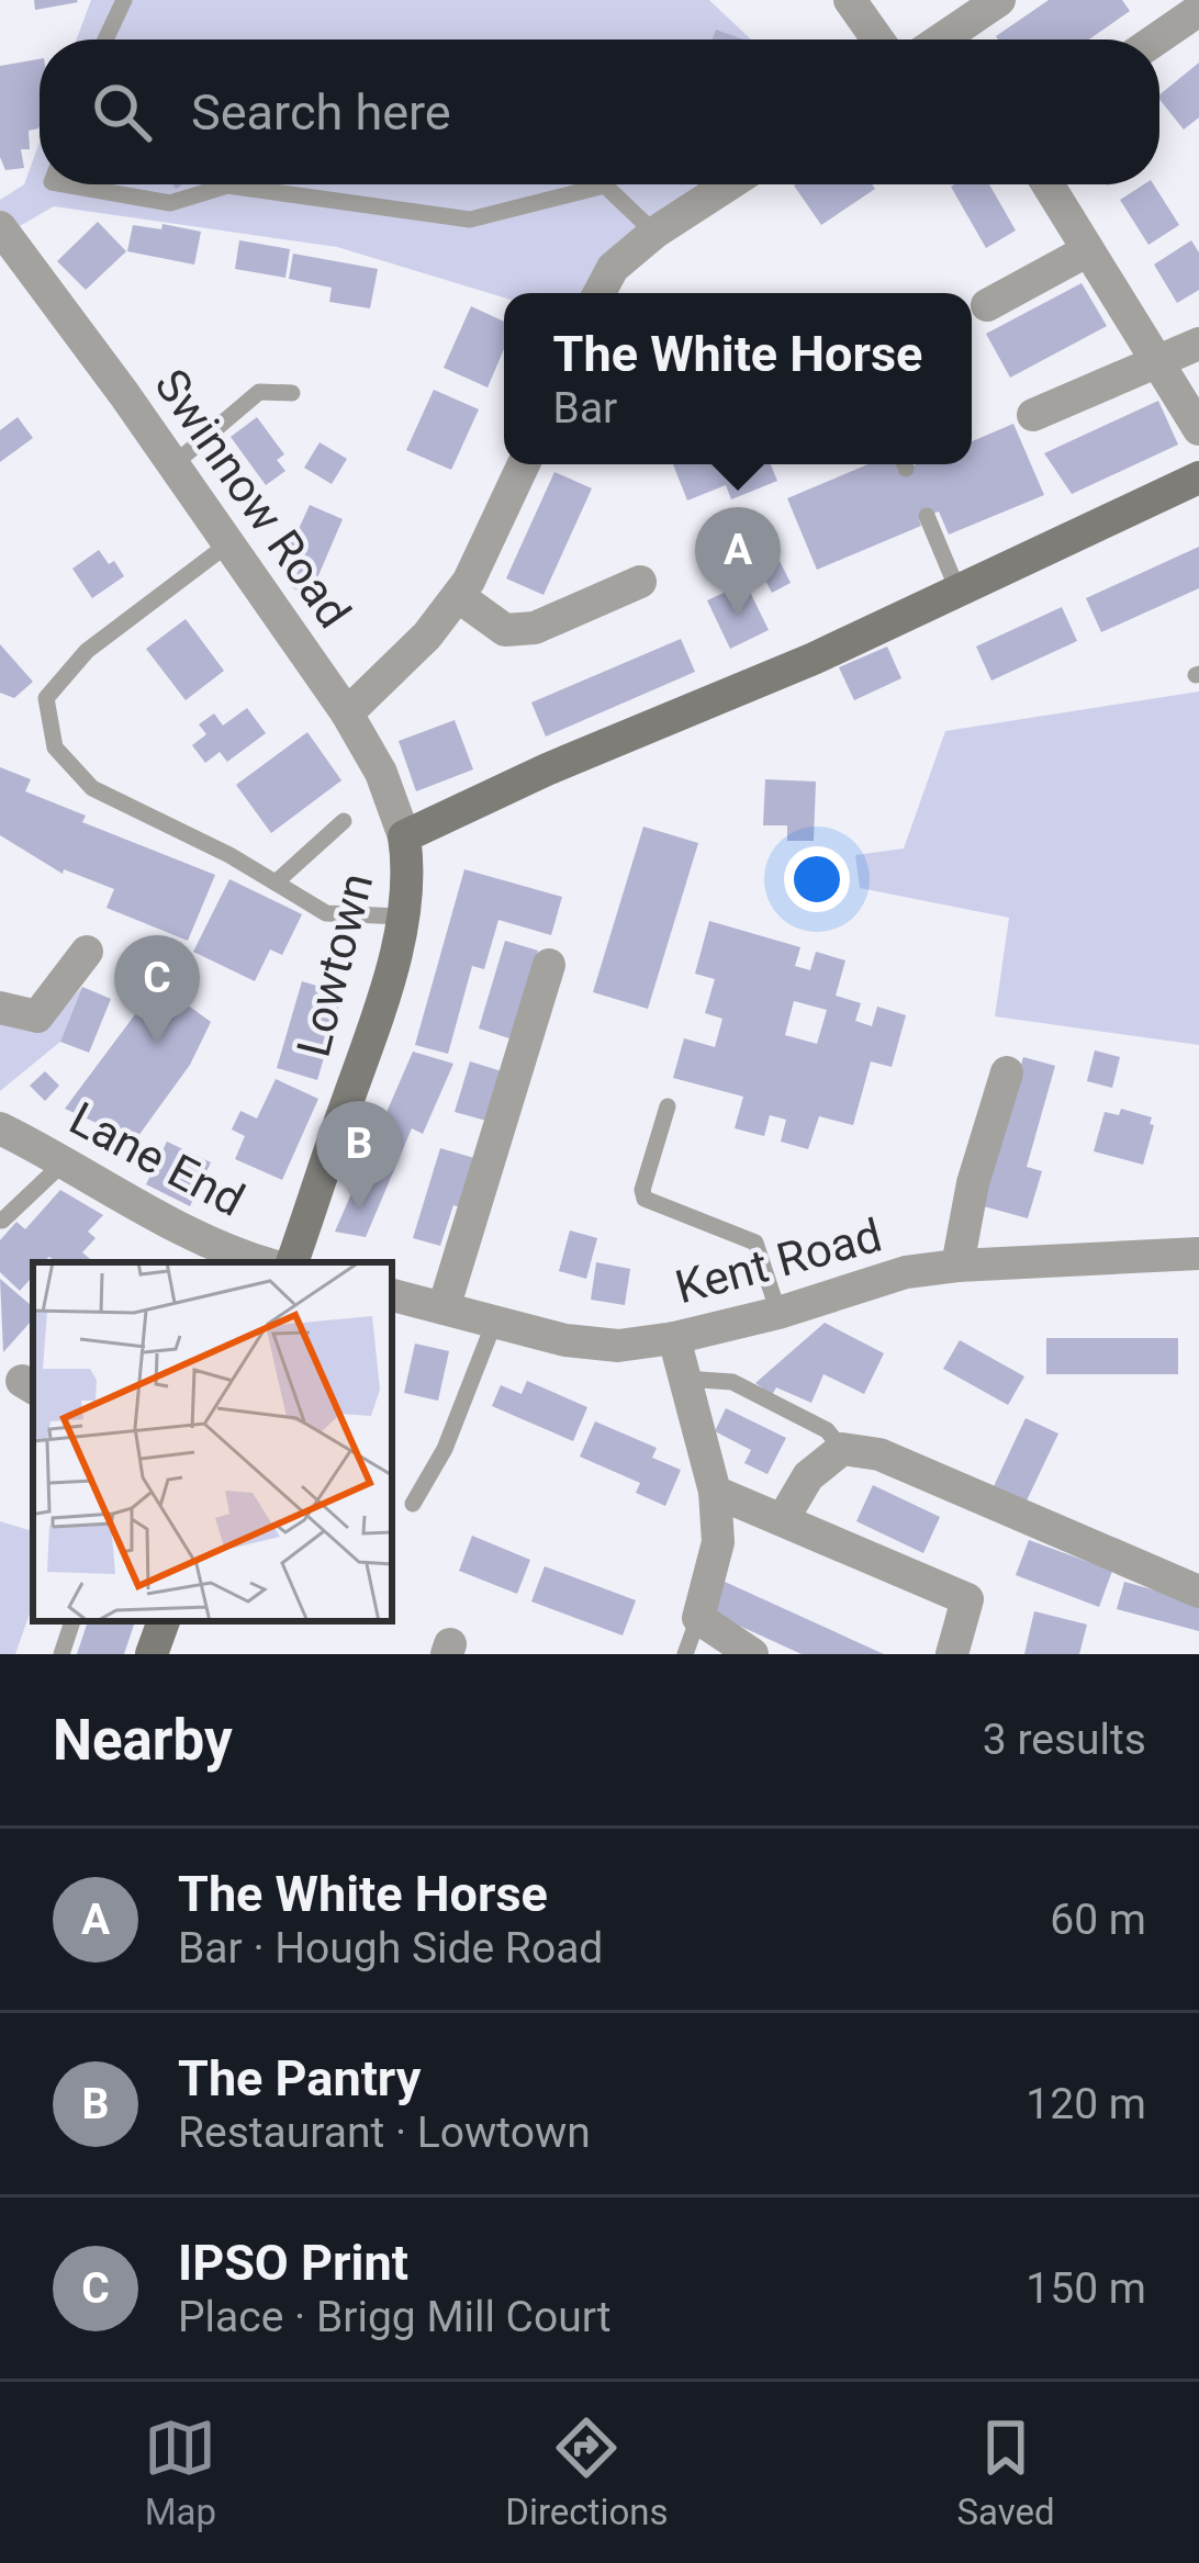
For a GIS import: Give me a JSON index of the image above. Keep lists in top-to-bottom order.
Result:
{
  "streets": {
    "main road": ["Lowtown"],
    "street": ["Swinnow Road", "Lane End", "Kent Road"]
  },
  "crossings": [
    ["Swinnow Road", "Lowtown"]
  ],
  "page": {
    "search": "Search here",
    "popup": ["The White Horse", "Bar"],
    "pins": ["A", "C", "B"],
    "heading": ["Nearby", "3 results"],
    "list": [
      {
        "mark": "A",
        "name": "The White Horse",
        "note": "Bar · Hough Side Road",
        "value": "60 m"
      },
      {
        "mark": "B",
        "name": "The Pantry",
        "note": "Restaurant · Lowtown",
        "value": "120 m"
      },
      {
        "mark": "C",
        "name": "IPSO Print",
        "note": "Place · Brigg Mill Court",
        "value": "150 m"
      }
    ],
    "nav": ["Map", "Directions", "Saved"]
  }
}
